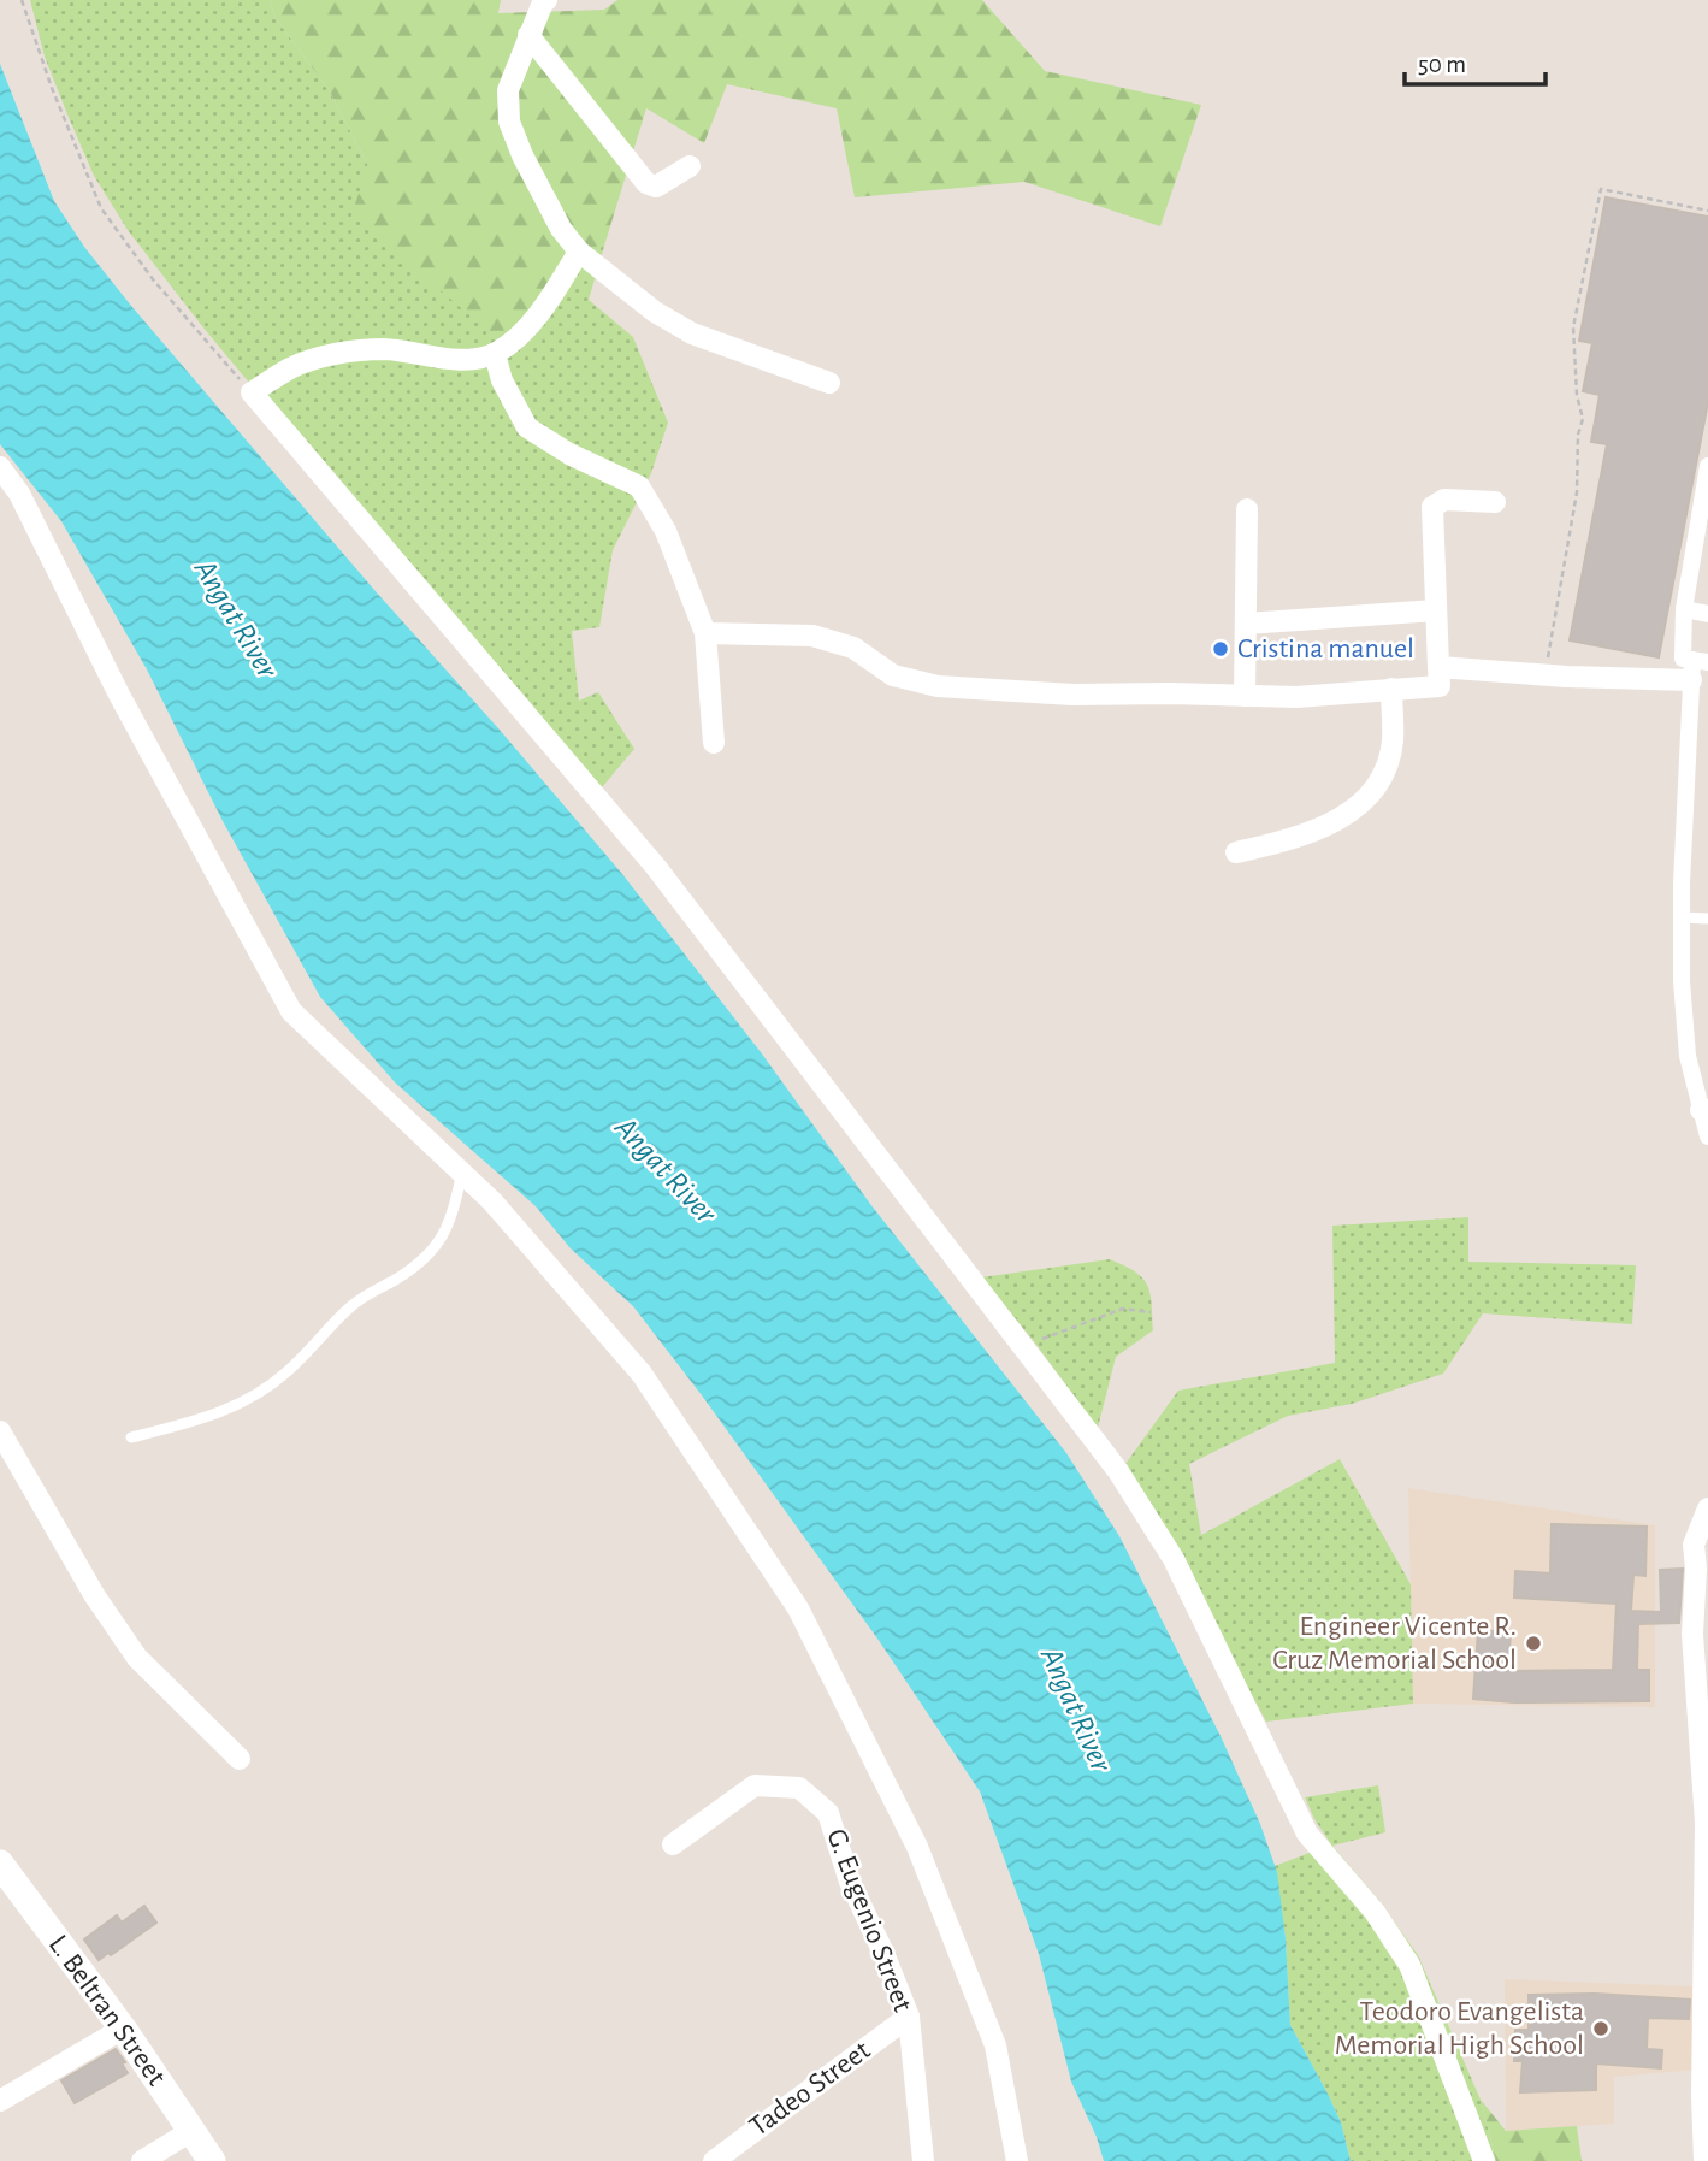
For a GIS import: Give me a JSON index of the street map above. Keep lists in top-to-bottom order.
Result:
{
  "streets": {
    "street": ["G. Eugenio Street", "L. Beltran Street", "Tadeo Street"]
  },
  "crossings": [
    ["G. Eugenio Street", "Tadeo Street"]
  ],
  "water": ["Angat River"],
  "places": ["Cristina manuel", "Engineer Vicente R. Cruz Memorial School", "Teodoro Evangelista Memorial High School"],
  "scale_bar": "50 m"
}
